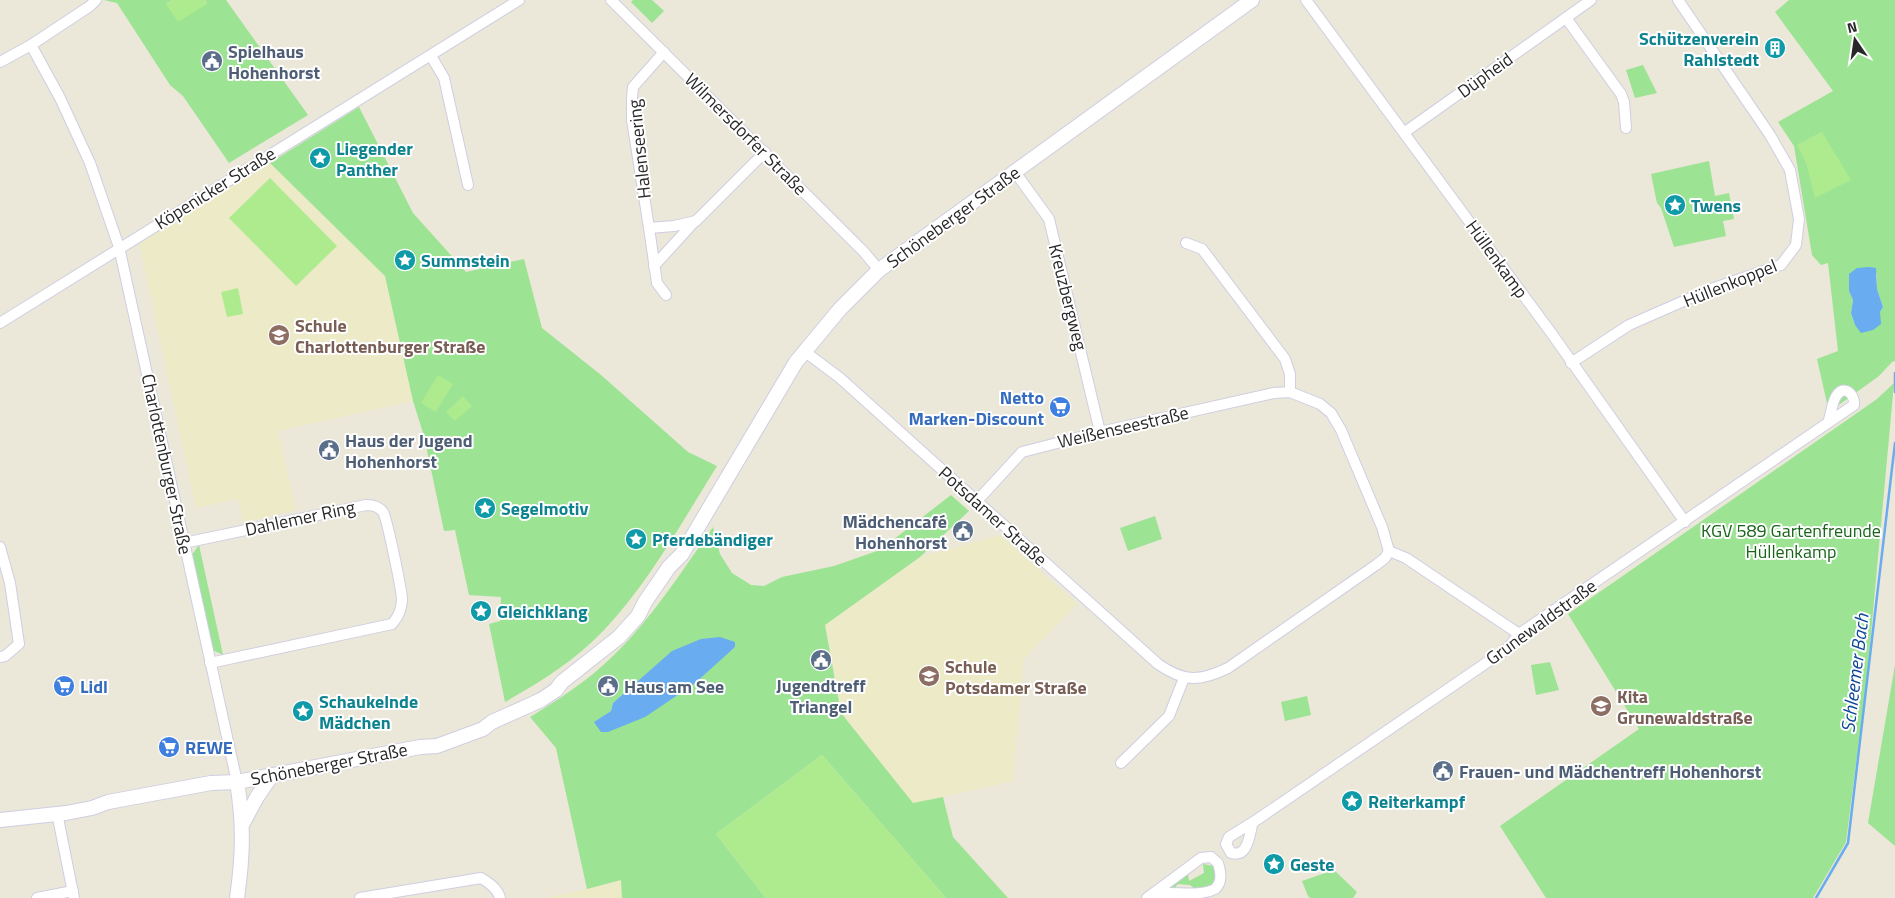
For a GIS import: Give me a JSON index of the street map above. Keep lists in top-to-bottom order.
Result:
{
  "streets": {
    "street": [
      "Düpheid",
      "Wilmersdorfer Straße",
      "Halenseering",
      "Köpenicker Straße",
      "Schöneberger Straße",
      "Hüllenkamp",
      "Hüllenkoppel",
      "Kreuzbergweg",
      "Weißenseestraße",
      "Charlottenburger Straße",
      "Potsdamer Straße",
      "Dahlemer Ring",
      "Grunewaldstraße"
    ]
  },
  "crossings": [
    ["Düpheid", "Hüllenkamp"],
    ["Wilmersdorfer Straße", "Halenseering"],
    ["Wilmersdorfer Straße", "Schöneberger Straße"],
    ["Köpenicker Straße", "Charlottenburger Straße"],
    ["Schöneberger Straße", "Kreuzbergweg"],
    ["Schöneberger Straße", "Charlottenburger Straße"],
    ["Schöneberger Straße", "Potsdamer Straße"],
    ["Hüllenkamp", "Hüllenkoppel"],
    ["Hüllenkamp", "Grunewaldstraße"],
    ["Kreuzbergweg", "Weißenseestraße"],
    ["Weißenseestraße", "Potsdamer Straße"],
    ["Charlottenburger Straße", "Dahlemer Ring"]
  ],
  "water": ["Schleemer Bach"],
  "parks": ["KGV 589 Gartenfreunde Hüllenkamp"],
  "places": {
    "building": ["Schützenverein Rahlstedt"],
    "public building": [
      "Spielhaus Hohenhorst",
      "Haus der Jugend Hohenhorst",
      "Mädchencafé Hohenhorst",
      "Jugendtreff Triangel",
      "Haus am See",
      "Frauen- und Mädchentreff Hohenhorst"
    ],
    "place": [
      "Liegender Panther",
      "Twens",
      "Summstein",
      "Segelmotiv",
      "Pferdebändiger",
      "Gleichklang",
      "Schaukelnde Mädchen",
      "Reiterkampf",
      "Geste"
    ],
    "school or university": ["Schule Charlottenburger Straße", "Schule Potsdamer Straße", "Kita Grunewaldstraße"],
    "supermarket": ["Netto Marken-Discount", "Lidl", "REWE"]
  },
  "north": "top"
}
